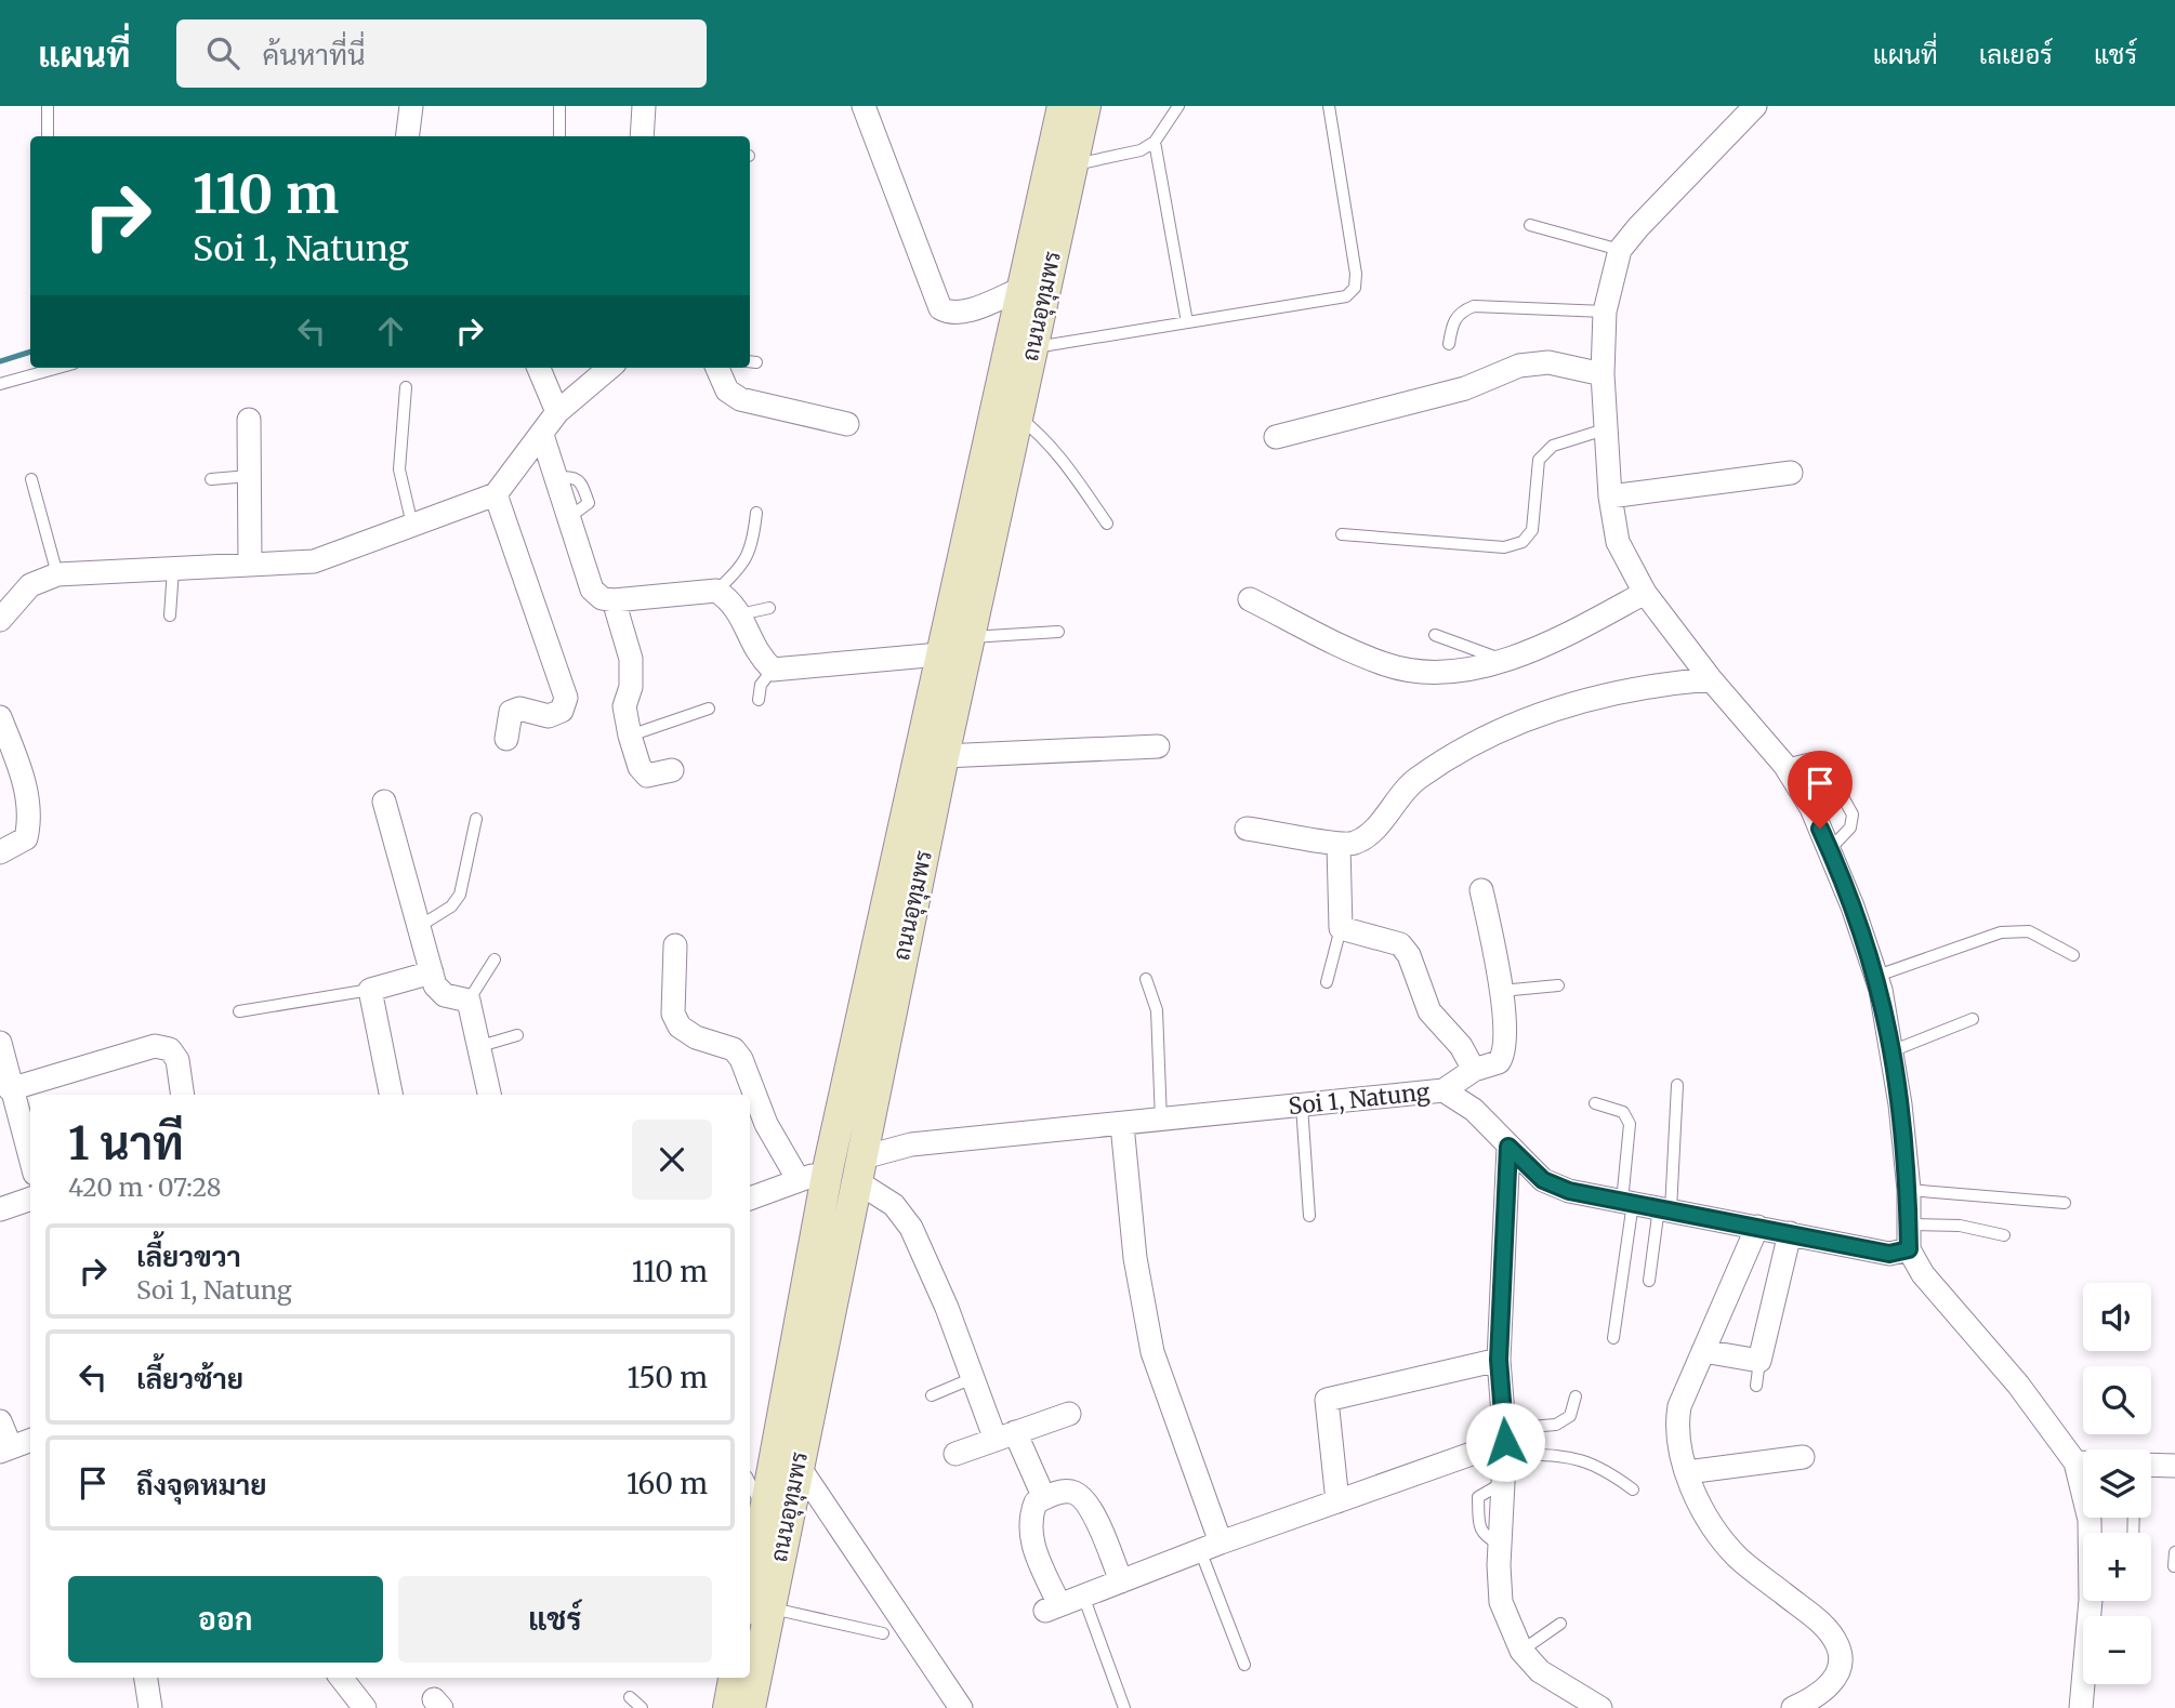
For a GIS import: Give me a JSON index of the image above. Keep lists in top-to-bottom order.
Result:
{
  "streets": {
    "street": ["ถนนอุทุมพร", "Soi 1, Natung"]
  },
  "crossings": [
    ["ถนนอุทุมพร", "Soi 1, Natung"]
  ],
  "page": {
    "header": "แผนที่",
    "search": "ค้นหาที่นี่",
    "nav": ["แผนที่", "เลเยอร์", "แชร์"],
    "turn": ["110 m", "Soi 1, Natung"],
    "heading": ["1 นาที", "420 m · 07:28"],
    "list": [
      {
        "name": "เลี้ยวขวา",
        "note": "Soi 1, Natung",
        "value": "110 m"
      },
      {
        "name": "เลี้ยวซ้าย",
        "value": "150 m"
      },
      {
        "name": "ถึงจุดหมาย",
        "value": "160 m"
      }
    ],
    "map_buttons": ["+", "−"],
    "buttons": ["ออก", "แชร์"]
  }
}
